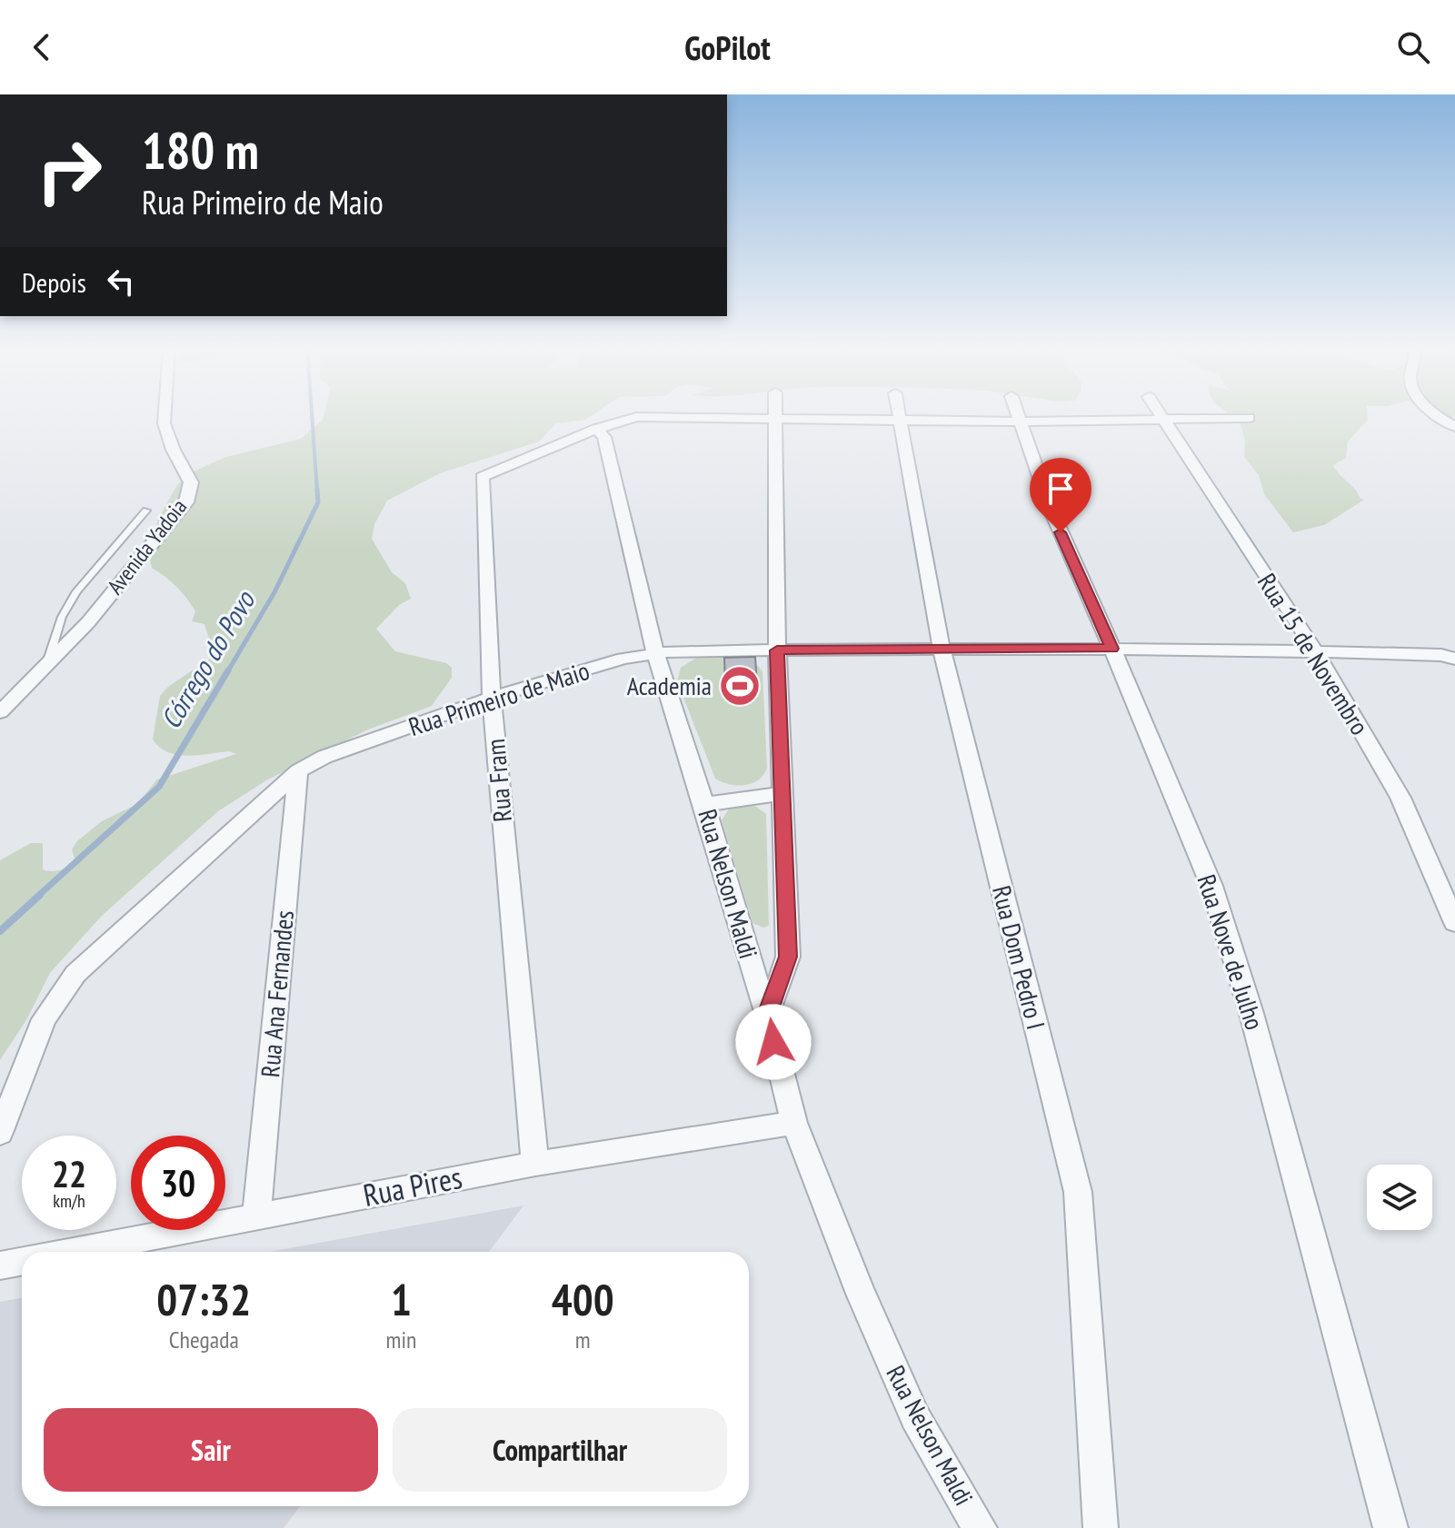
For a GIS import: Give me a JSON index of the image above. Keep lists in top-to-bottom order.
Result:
{
  "streets": {
    "street": [
      "Avenida Yadoia",
      "Rua 15 de Novembro",
      "Rua Primeiro de Maio",
      "Rua Fram",
      "Rua Nelson Maldi",
      "Rua Nove de Julho",
      "Rua Dom Pedro I",
      "Rua Ana Fernandes",
      "Rua Pires"
    ]
  },
  "crossings": [
    ["Rua 15 de Novembro", "Rua Primeiro de Maio"],
    ["Rua Primeiro de Maio", "Rua Fram"],
    ["Rua Primeiro de Maio", "Rua Nelson Maldi"],
    ["Rua Primeiro de Maio", "Rua Nove de Julho"],
    ["Rua Primeiro de Maio", "Rua Dom Pedro I"],
    ["Rua Primeiro de Maio", "Rua Ana Fernandes"],
    ["Rua Fram", "Rua Nelson Maldi"],
    ["Rua Fram", "Rua Pires"],
    ["Rua Nelson Maldi", "Rua Pires"],
    ["Rua Ana Fernandes", "Rua Pires"]
  ],
  "water": ["Córrego do Povo"],
  "places": {
    "sports": ["Academia"]
  },
  "page": {
    "header": "GoPilot",
    "turn": ["180 m", "Rua Primeiro de Maio"],
    "then": "Depois",
    "speed": "22 km/h",
    "limit": "30",
    "eta": [
      "07:32",
      "Chegada",
      "1",
      "min",
      "400",
      "m"
    ],
    "buttons": ["Sair", "Compartilhar"]
  }
}
